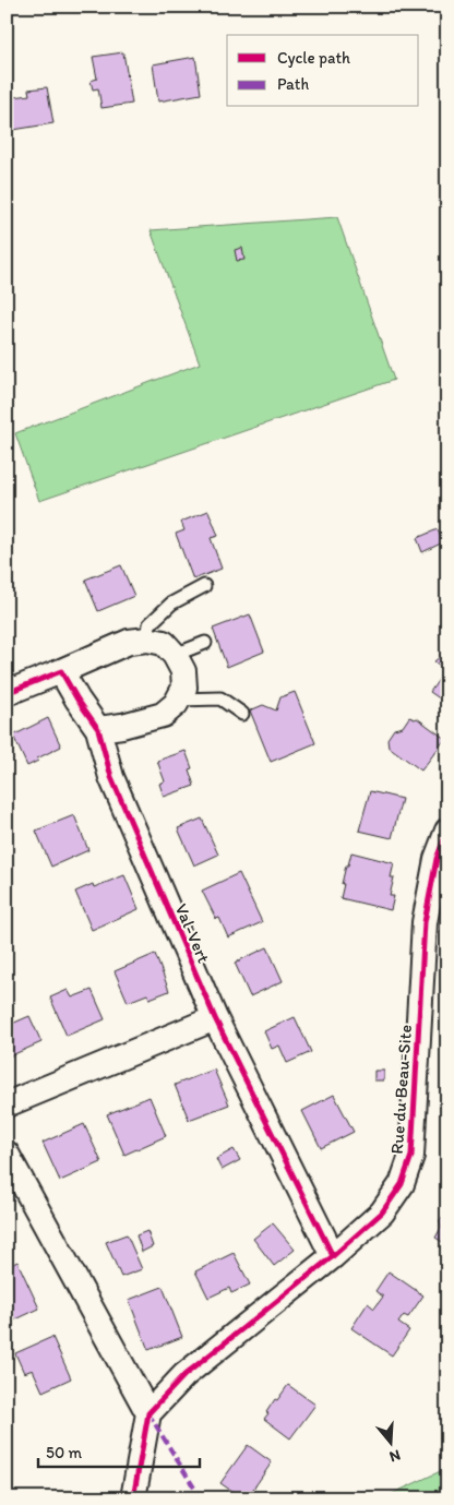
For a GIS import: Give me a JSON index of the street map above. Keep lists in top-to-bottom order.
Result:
{
  "streets": {
    "street": ["Val-Vert", "Rue du Beau-Site"]
  },
  "crossings": [
    ["Val-Vert", "Rue du Beau-Site"]
  ],
  "legend": ["Cycle path", "Path"],
  "scale_bar": "50 m",
  "north": "bottom"
}
